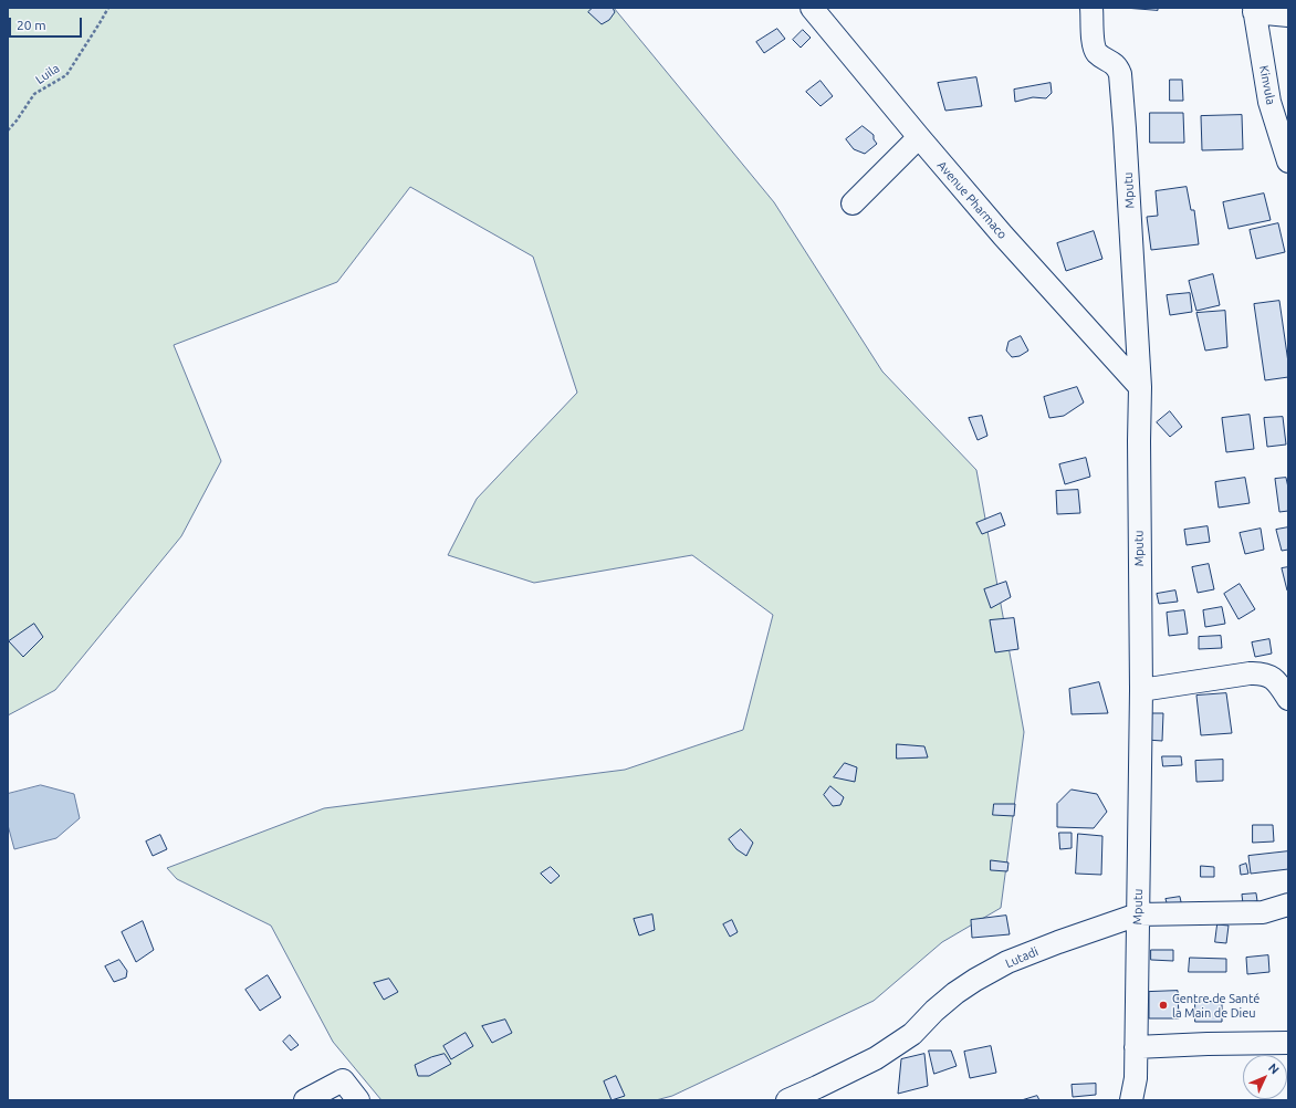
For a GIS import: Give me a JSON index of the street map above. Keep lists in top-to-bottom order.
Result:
{
  "streets": {
    "street": [
      "Kinvula",
      "Mputu",
      "Avenue Pharmaco",
      "Lutadi"
    ],
    "path": ["Luila"]
  },
  "crossings": [
    ["Mputu", "Avenue Pharmaco"],
    ["Mputu", "Lutadi"]
  ],
  "places": ["Centre de Santé la Main de Dieu"],
  "scale_bar": "20 m",
  "north": "top right"
}
